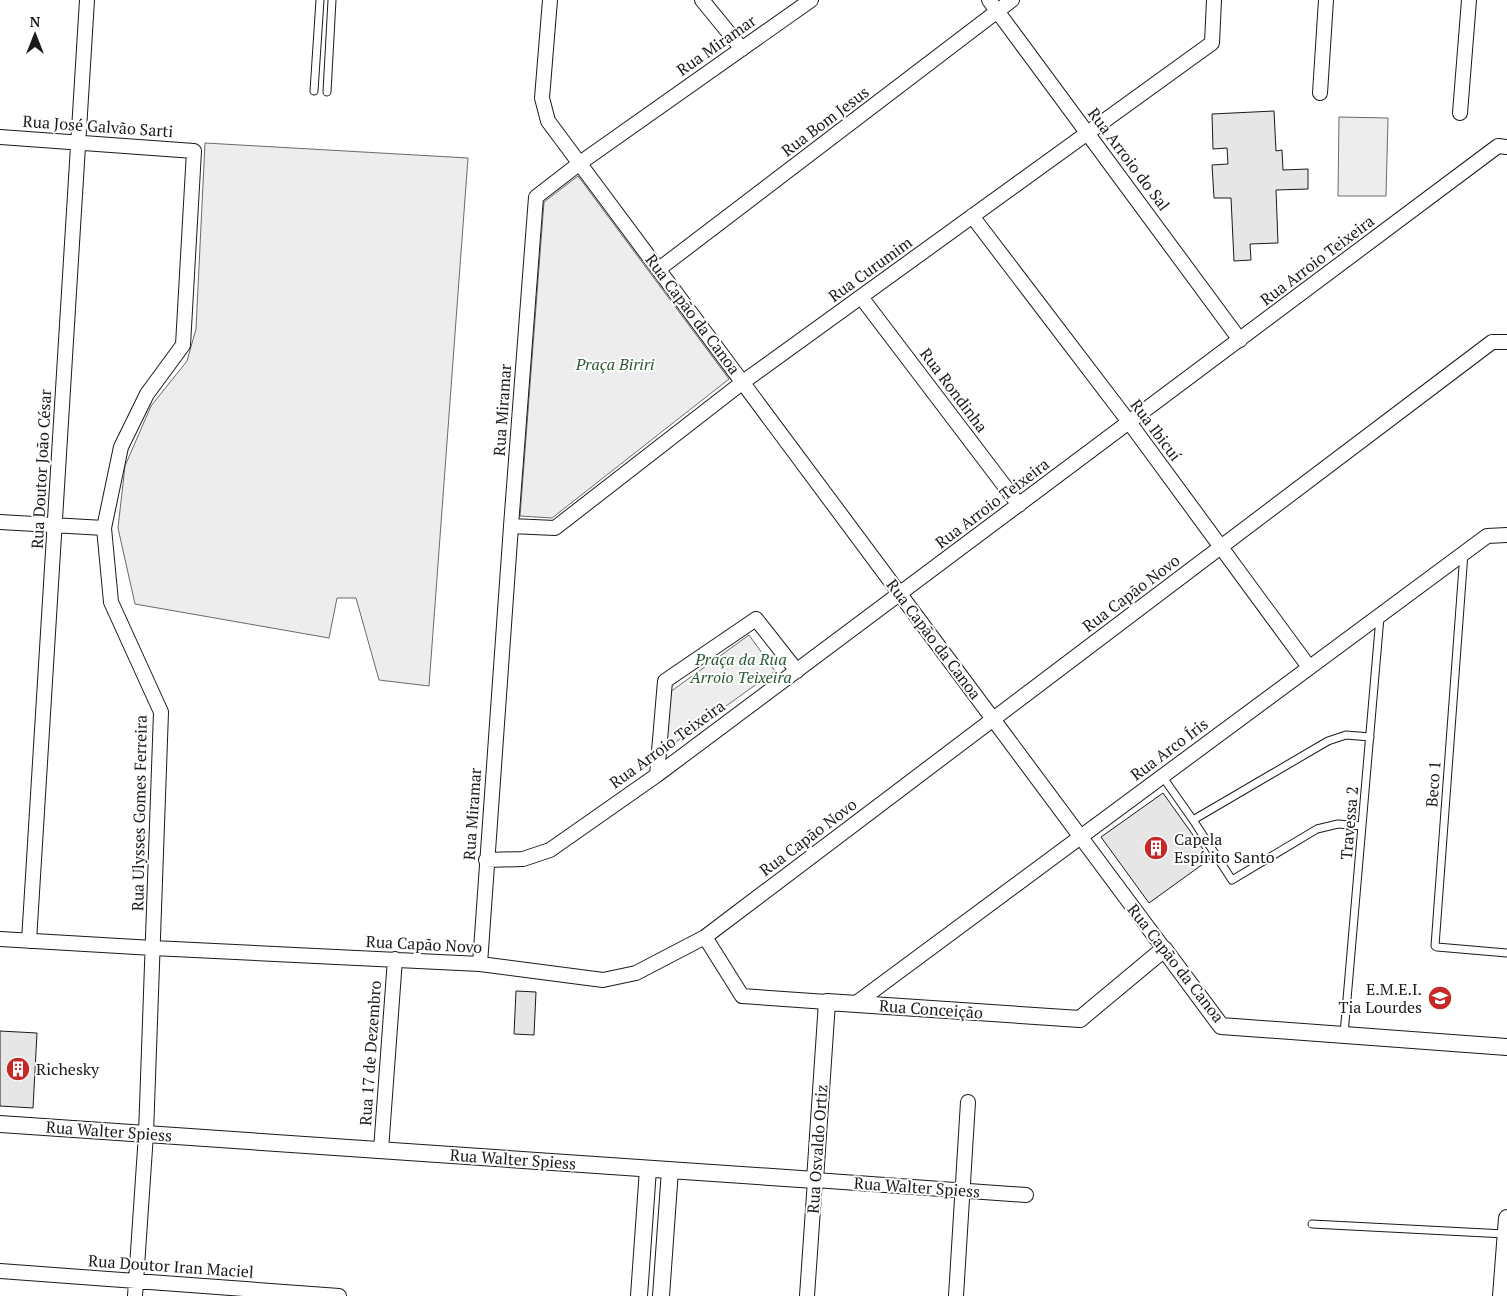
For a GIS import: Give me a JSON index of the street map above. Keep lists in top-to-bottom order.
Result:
{
  "streets": {
    "street": [
      "Rua Miramar",
      "Rua Bom Jesus",
      "Rua José Galvão Sarti",
      "Rua Arroio do Sal",
      "Rua Arroio Teixeira",
      "Rua Curumim",
      "Rua Capão da Canoa",
      "Rua Rondinha",
      "Rua Ibicuí",
      "Rua Doutor João César",
      "Rua Capão Novo",
      "Rua Arco Íris",
      "Rua Ulysses Gomes Ferreira",
      "Rua Conceição",
      "Rua 17 de Dezembro",
      "Rua Walter Spiess",
      "Rua Osvaldo Ortiz",
      "Rua Doutor Iran Maciel"
    ],
    "lane": ["Beco 1", "Travessa 2"]
  },
  "crossings": [
    ["Rua Miramar", "Rua Arroio Teixeira"],
    ["Rua Miramar", "Rua Curumim"],
    ["Rua Miramar", "Rua Capão da Canoa"],
    ["Rua Miramar", "Rua Capão Novo"],
    ["Rua Bom Jesus", "Rua Arroio do Sal"],
    ["Rua Bom Jesus", "Rua Capão da Canoa"],
    ["Rua José Galvão Sarti", "Rua Doutor João César"],
    ["Rua José Galvão Sarti", "Rua Ulysses Gomes Ferreira"],
    ["Rua Arroio do Sal", "Rua Arroio Teixeira"],
    ["Rua Arroio do Sal", "Rua Curumim"],
    ["Rua Arroio Teixeira", "Rua Capão da Canoa"],
    ["Rua Arroio Teixeira", "Rua Rondinha"],
    ["Rua Arroio Teixeira", "Rua Ibicuí"],
    ["Rua Curumim", "Rua Capão da Canoa"],
    ["Rua Curumim", "Rua Rondinha"],
    ["Rua Curumim", "Rua Ibicuí"],
    ["Rua Capão da Canoa", "Rua Capão Novo"],
    ["Rua Capão da Canoa", "Rua Arco Íris"],
    ["Rua Capão da Canoa", "Travessa 2"],
    ["Rua Capão da Canoa", "Rua Conceição"],
    ["Rua Ibicuí", "Rua Capão Novo"],
    ["Rua Ibicuí", "Rua Arco Íris"],
    ["Rua Doutor João César", "Rua Capão Novo"],
    ["Rua Capão Novo", "Rua Ulysses Gomes Ferreira"],
    ["Rua Capão Novo", "Rua Conceição"],
    ["Rua Capão Novo", "Rua 17 de Dezembro"],
    ["Rua Arco Íris", "Beco 1"],
    ["Rua Arco Íris", "Travessa 2"],
    ["Rua Arco Íris", "Rua Conceição"],
    ["Rua Ulysses Gomes Ferreira", "Rua Walter Spiess"],
    ["Rua Ulysses Gomes Ferreira", "Rua Doutor Iran Maciel"],
    ["Rua Conceição", "Rua Osvaldo Ortiz"],
    ["Rua 17 de Dezembro", "Rua Walter Spiess"],
    ["Rua Walter Spiess", "Rua Osvaldo Ortiz"]
  ],
  "parks": ["Praça Biriri", "Praça da Rua Arroio Teixeira"],
  "places": {
    "building": ["Capela Espírito Santo", "Richesky"],
    "school or university": ["E.M.E.I. Tia Lourdes"]
  },
  "north": "top"
}
